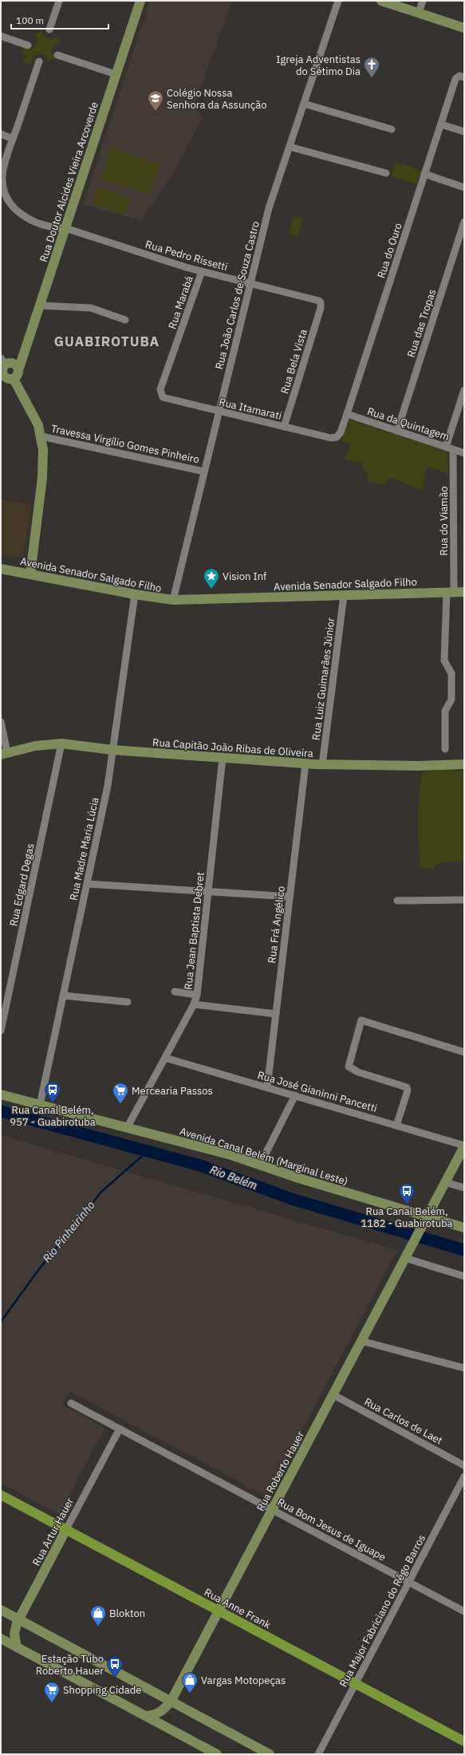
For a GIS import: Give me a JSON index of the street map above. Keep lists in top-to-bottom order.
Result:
{
  "streets": {
    "main road": ["Rua Anne Frank"],
    "street": [
      "Rua Doutor Alcides Vieira Arcoverde",
      "Rua do Ouro",
      "Rua Pedro Rissetti",
      "Rua João Carlos de Souza Castro",
      "Rua Marabá",
      "Rua das Tropas",
      "Rua Bela Vista",
      "Rua Itamarati",
      "Rua da Quintagem",
      "Travessa Virgílio Gomes Pinheiro",
      "Rua do Viamão",
      "Avenida Senador Salgado Filho",
      "Rua Luiz Guimarães Júnior",
      "Rua Capitão João Ribas de Oliveira",
      "Rua Madre Maria Lúcia",
      "Rua Edgard Degas",
      "Rua Frá Angélico",
      "Rua Jean Baptista Debret",
      "Rua José Gianinni Pancetti",
      "Avenida Canal Belém (Marginal Leste)",
      "Rua Carlos de Laet",
      "Rua Roberto Hauer",
      "Rua Bom Jesus de Iguape",
      "Rua Artur Hauer",
      "Rua Major Fabriciano do Rêgo Barros"
    ]
  },
  "crossings": [
    ["Rua Doutor Alcides Vieira Arcoverde", "Rua Pedro Rissetti"],
    ["Rua do Ouro", "Rua Itamarati"],
    ["Rua do Ouro", "Rua da Quintagem"],
    ["Rua Pedro Rissetti", "Rua João Carlos de Souza Castro"],
    ["Rua Pedro Rissetti", "Rua Marabá"],
    ["Rua Pedro Rissetti", "Rua Bela Vista"],
    ["Rua João Carlos de Souza Castro", "Rua Itamarati"],
    ["Rua João Carlos de Souza Castro", "Travessa Virgílio Gomes Pinheiro"],
    ["Rua João Carlos de Souza Castro", "Avenida Senador Salgado Filho"],
    ["Rua Marabá", "Rua Itamarati"],
    ["Rua das Tropas", "Rua da Quintagem"],
    ["Rua Bela Vista", "Rua Itamarati"],
    ["Rua da Quintagem", "Rua do Viamão"],
    ["Rua do Viamão", "Avenida Senador Salgado Filho"],
    ["Avenida Senador Salgado Filho", "Rua Luiz Guimarães Júnior"],
    ["Avenida Senador Salgado Filho", "Rua Madre Maria Lúcia"],
    ["Rua Luiz Guimarães Júnior", "Rua Capitão João Ribas de Oliveira"],
    ["Rua Capitão João Ribas de Oliveira", "Rua Madre Maria Lúcia"],
    ["Rua Capitão João Ribas de Oliveira", "Rua Edgard Degas"],
    ["Rua Capitão João Ribas de Oliveira", "Rua Frá Angélico"],
    ["Rua Capitão João Ribas de Oliveira", "Rua Jean Baptista Debret"],
    ["Rua Madre Maria Lúcia", "Avenida Canal Belém (Marginal Leste)"],
    ["Rua Frá Angélico", "Rua José Gianinni Pancetti"],
    ["Rua Jean Baptista Debret", "Rua José Gianinni Pancetti"],
    ["Rua Jean Baptista Debret", "Avenida Canal Belém (Marginal Leste)"],
    ["Rua José Gianinni Pancetti", "Rua Roberto Hauer"],
    ["Avenida Canal Belém (Marginal Leste)", "Rua Roberto Hauer"],
    ["Rua Carlos de Laet", "Rua Roberto Hauer"],
    ["Rua Roberto Hauer", "Rua Bom Jesus de Iguape"],
    ["Rua Roberto Hauer", "Rua Anne Frank"],
    ["Rua Bom Jesus de Iguape", "Rua Artur Hauer"],
    ["Rua Bom Jesus de Iguape", "Rua Major Fabriciano do Rêgo Barros"],
    ["Rua Artur Hauer", "Rua Anne Frank"],
    ["Rua Anne Frank", "Rua Major Fabriciano do Rêgo Barros"]
  ],
  "districts": ["GUABIROTUBA"],
  "water": ["Rio Belém", "Rio Pinheirinho"],
  "places": {
    "church": ["Igreja Adventistas do Sétimo Dia"],
    "school or university": ["Colégio Nossa Senhora da Assunção"],
    "place": ["Vision Inf"],
    "bus stop": ["Rua Canal Belém, 957 - Guabirotuba", "Rua Canal Belém, 1182 - Guabirotuba", "Estação Tubo Roberto Hauer"],
    "supermarket": ["Mercearia Passos", "Shopping Cidade"],
    "shop": ["Blokton", "Vargas Motopeças"]
  },
  "scale_bar": "100 m"
}
